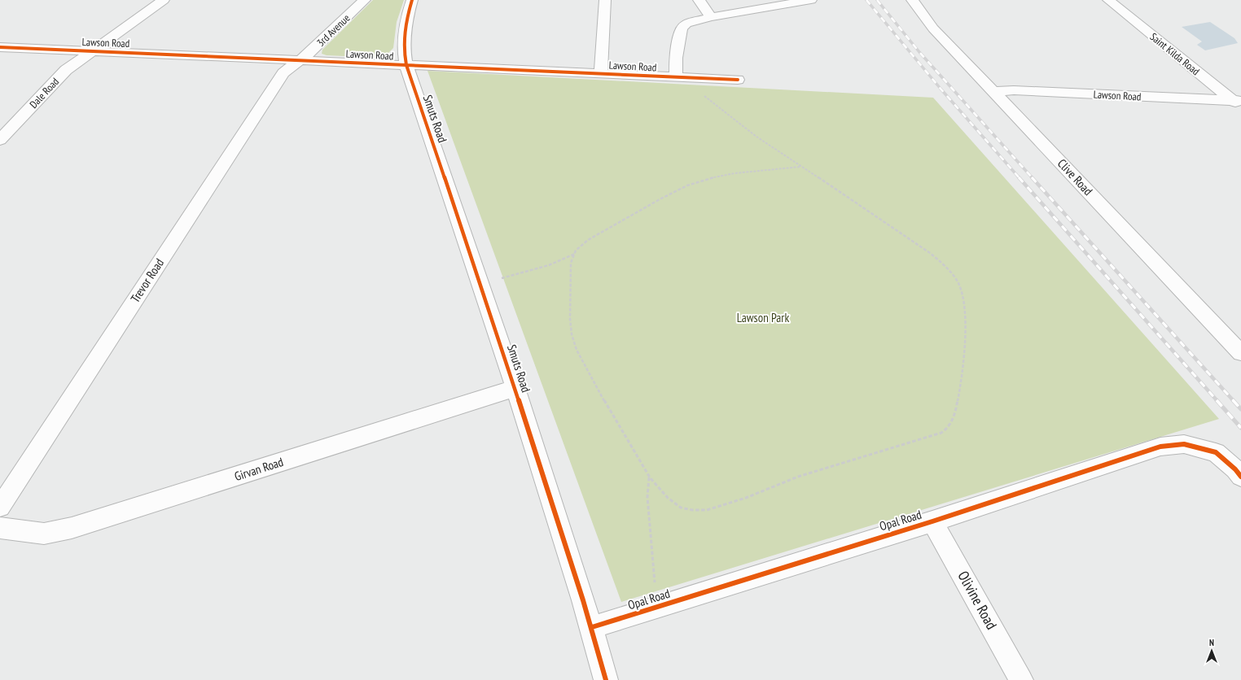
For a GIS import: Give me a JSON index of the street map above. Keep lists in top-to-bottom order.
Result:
{
  "streets": {
    "street": [
      "3rd Avenue",
      "Lawson Road",
      "Saint Kilda Road",
      "Dale Road",
      "Smuts Road",
      "Clive Road",
      "Trevor Road",
      "Girvan Road",
      "Opal Road",
      "Olivine Road"
    ]
  },
  "crossings": [
    ["3rd Avenue", "Lawson Road"],
    ["3rd Avenue", "Trevor Road"],
    ["Lawson Road", "Saint Kilda Road"],
    ["Lawson Road", "Dale Road"],
    ["Lawson Road", "Smuts Road"],
    ["Lawson Road", "Clive Road"],
    ["Lawson Road", "Trevor Road"],
    ["Smuts Road", "Girvan Road"],
    ["Smuts Road", "Opal Road"],
    ["Opal Road", "Olivine Road"]
  ],
  "parks": ["Lawson Park"],
  "north": "top"
}
